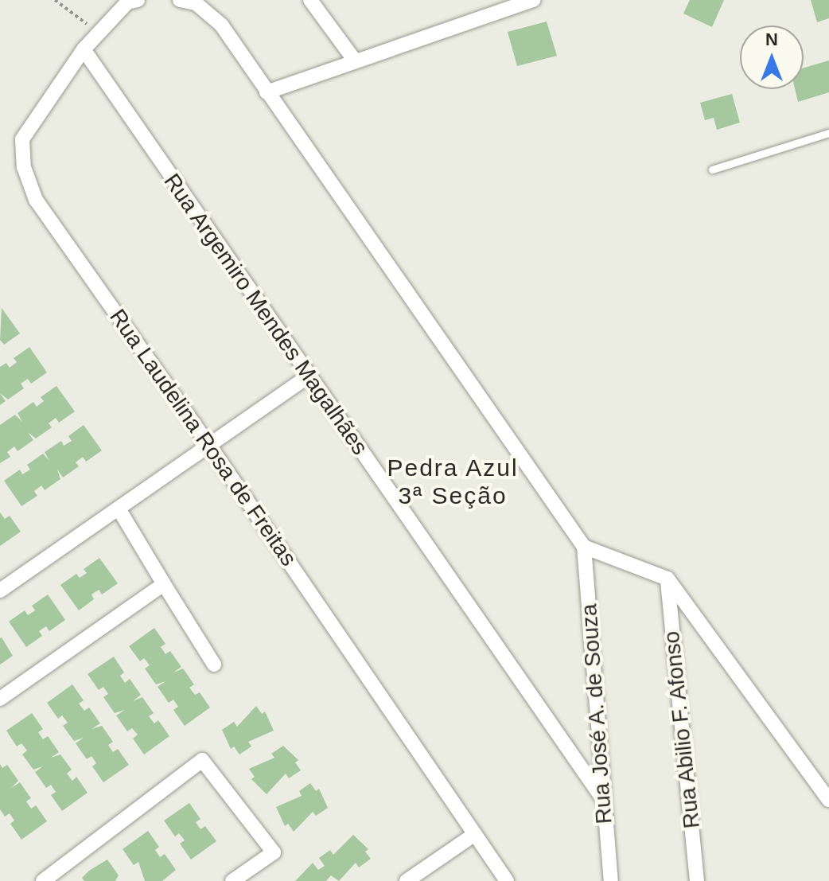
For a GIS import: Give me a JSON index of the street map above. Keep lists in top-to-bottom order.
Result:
{
  "streets": {
    "street": [
      "Rua Argemiro Mendes Magalhães",
      "Rua Laudelina Rosa de Freitas",
      "Rua José A. de Souza",
      "Rua Abilio F. Afonso"
    ]
  },
  "crossings": [
    ["Rua Argemiro Mendes Magalhães", "Rua Laudelina Rosa de Freitas"],
    ["Rua Argemiro Mendes Magalhães", "Rua José A. de Souza"]
  ],
  "districts": ["Pedra Azul 3ª Seção"],
  "north": "top"
}
